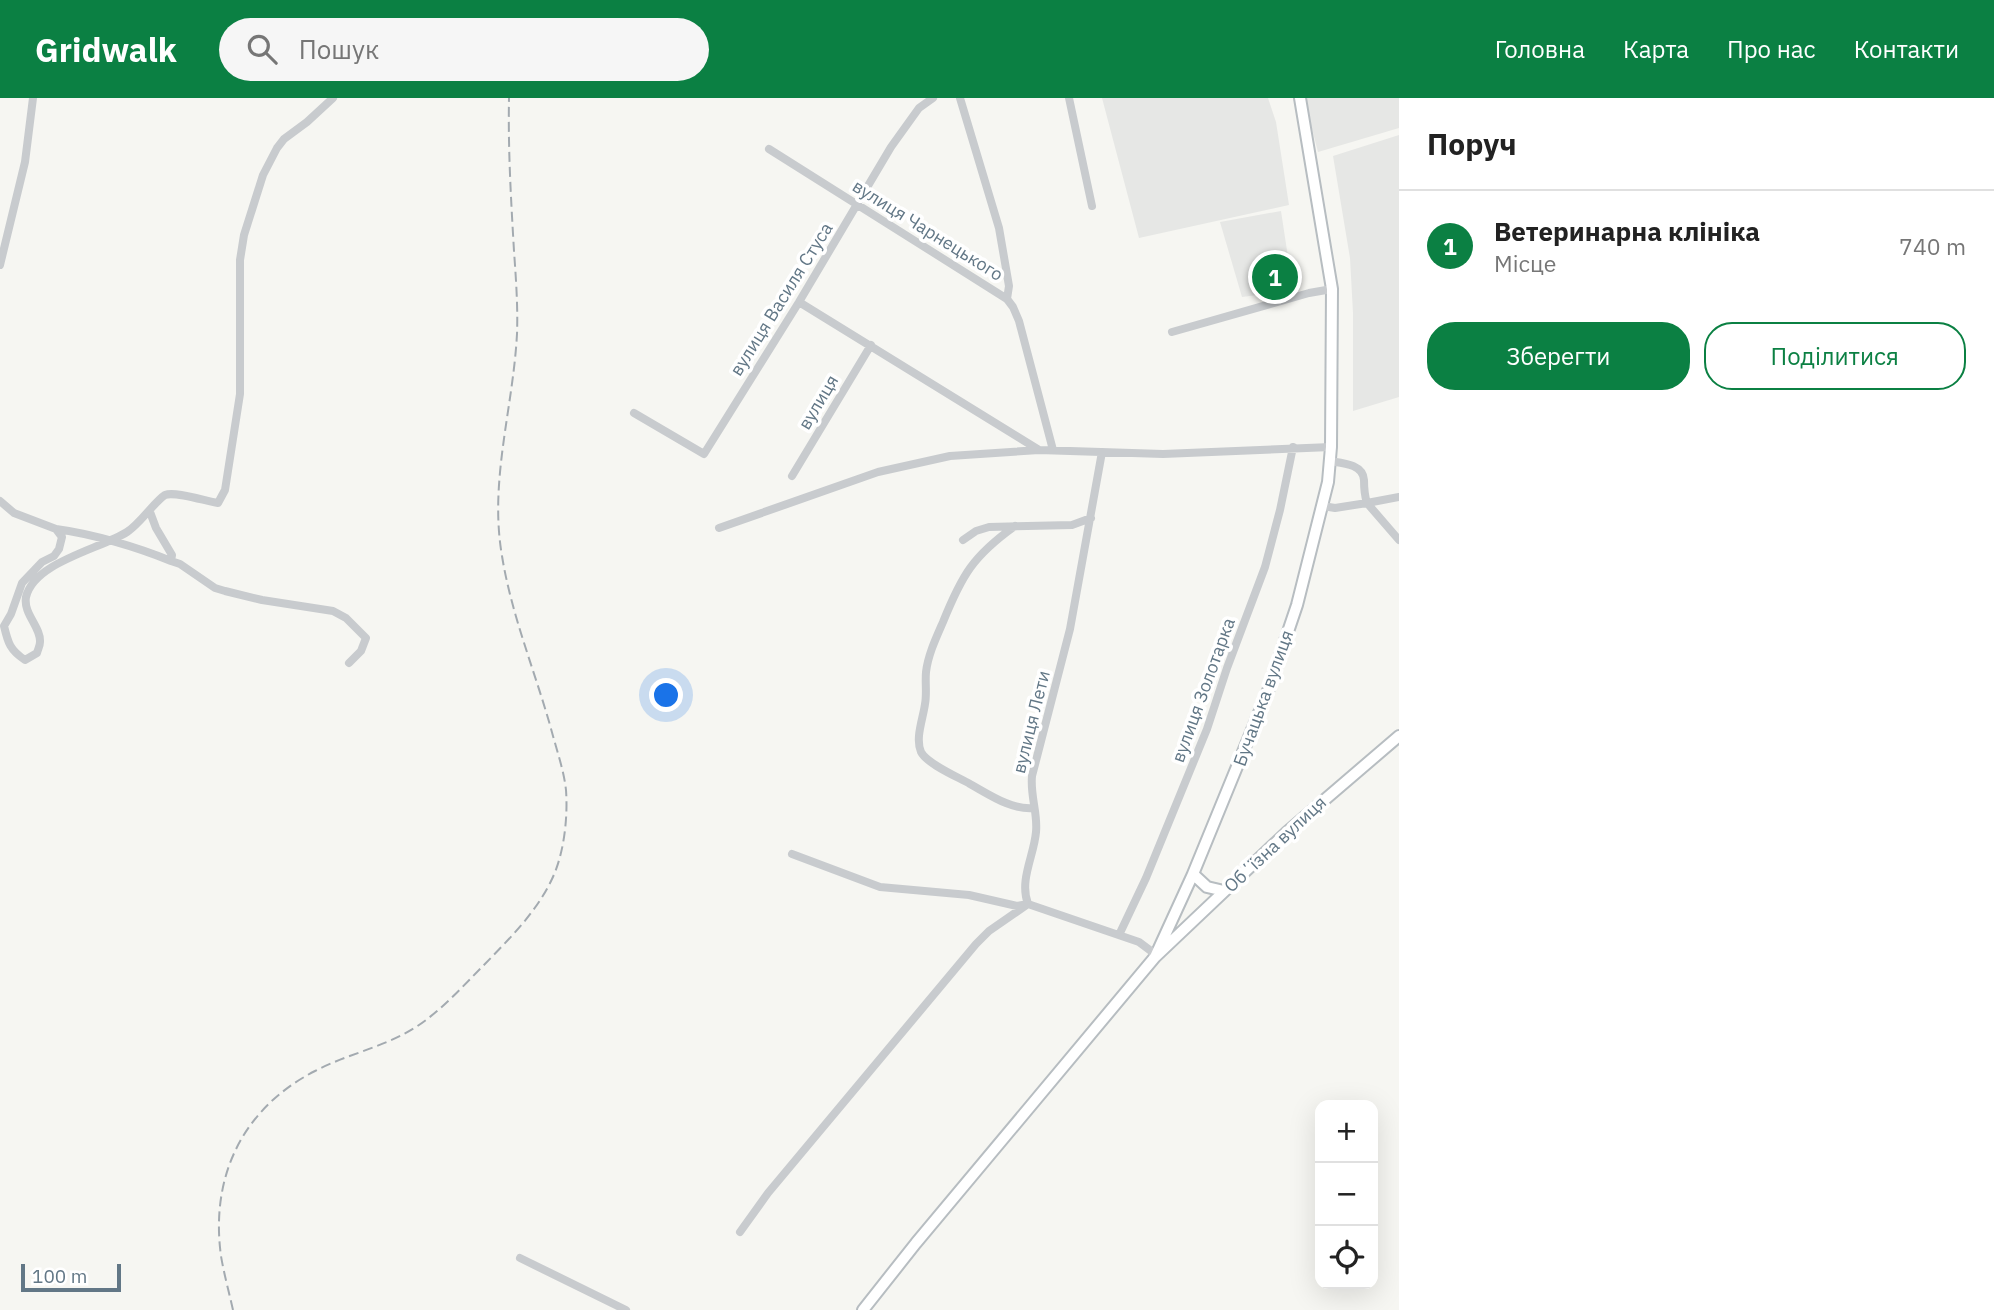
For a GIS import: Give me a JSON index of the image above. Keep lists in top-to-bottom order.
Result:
{
  "streets": {
    "main road": ["Бучацька вулиця", "Обʼїзна вулиця"],
    "street": [
      "вулиця Чарнецького",
      "вулиця Василя Стуса",
      "вулиця",
      "вулиця Золотарка",
      "вулиця Лети"
    ]
  },
  "crossings": [
    ["вулиця Чарнецького", "вулиця Василя Стуса"],
    ["Бучацька вулиця", "Обʼїзна вулиця"]
  ],
  "scale_bar": "100 m",
  "page": {
    "header": "Gridwalk",
    "search": "Пошук",
    "nav": [
      "Головна",
      "Карта",
      "Про нас",
      "Контакти"
    ],
    "heading": "Поруч",
    "list": [
      {
        "mark": "1",
        "name": "Ветеринарна клініка",
        "note": "Місце",
        "value": "740 m"
      }
    ],
    "pins": "1",
    "buttons": ["Зберегти", "Поділитися"],
    "map_buttons": ["+", "−"],
    "scale": "100 m"
  }
}
